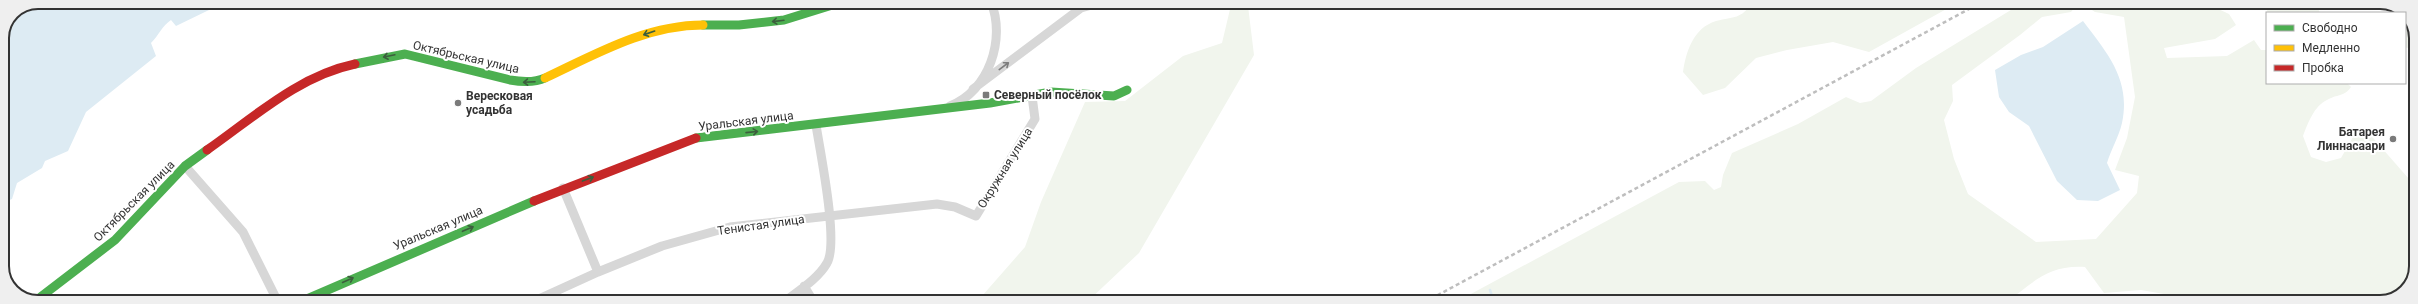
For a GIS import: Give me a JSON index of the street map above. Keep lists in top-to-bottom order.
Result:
{
  "streets": {
    "street": [
      "Октябрьская улица",
      "Уральская улица",
      "Окружная улица",
      "Тенистая улица"
    ]
  },
  "crossings": [
    ["Уральская улица", "Окружная улица"],
    ["Окружная улица", "Тенистая улица"]
  ],
  "one_way": ["Октябрьская улица", "Уральская улица"],
  "places": {
    "transit": ["Северный посёлок"],
    "other": ["Вересковая усадьба", "Батарея Линнасаари"]
  },
  "legend": ["Свободно", "Медленно", "Пробка"]
}
